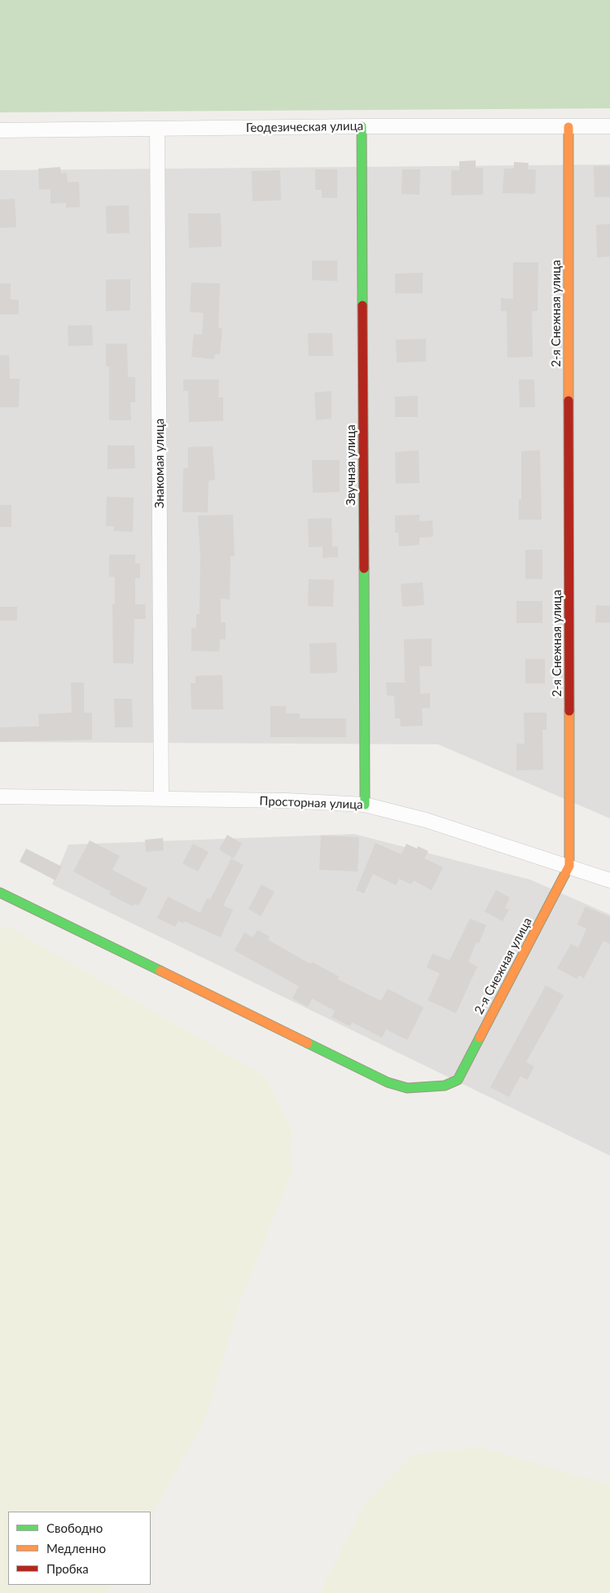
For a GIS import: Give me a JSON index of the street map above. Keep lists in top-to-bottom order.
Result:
{
  "streets": {
    "street": [
      "Геодезическая улица",
      "2-я Снежная улица",
      "Знакомая улица",
      "Звучная улица",
      "Просторная улица"
    ]
  },
  "crossings": [
    ["Геодезическая улица", "2-я Снежная улица"],
    ["Геодезическая улица", "Знакомая улица"],
    ["Геодезическая улица", "Звучная улица"],
    ["2-я Снежная улица", "Просторная улица"],
    ["Знакомая улица", "Просторная улица"],
    ["Звучная улица", "Просторная улица"]
  ],
  "legend": ["Свободно", "Медленно", "Пробка"]
}
